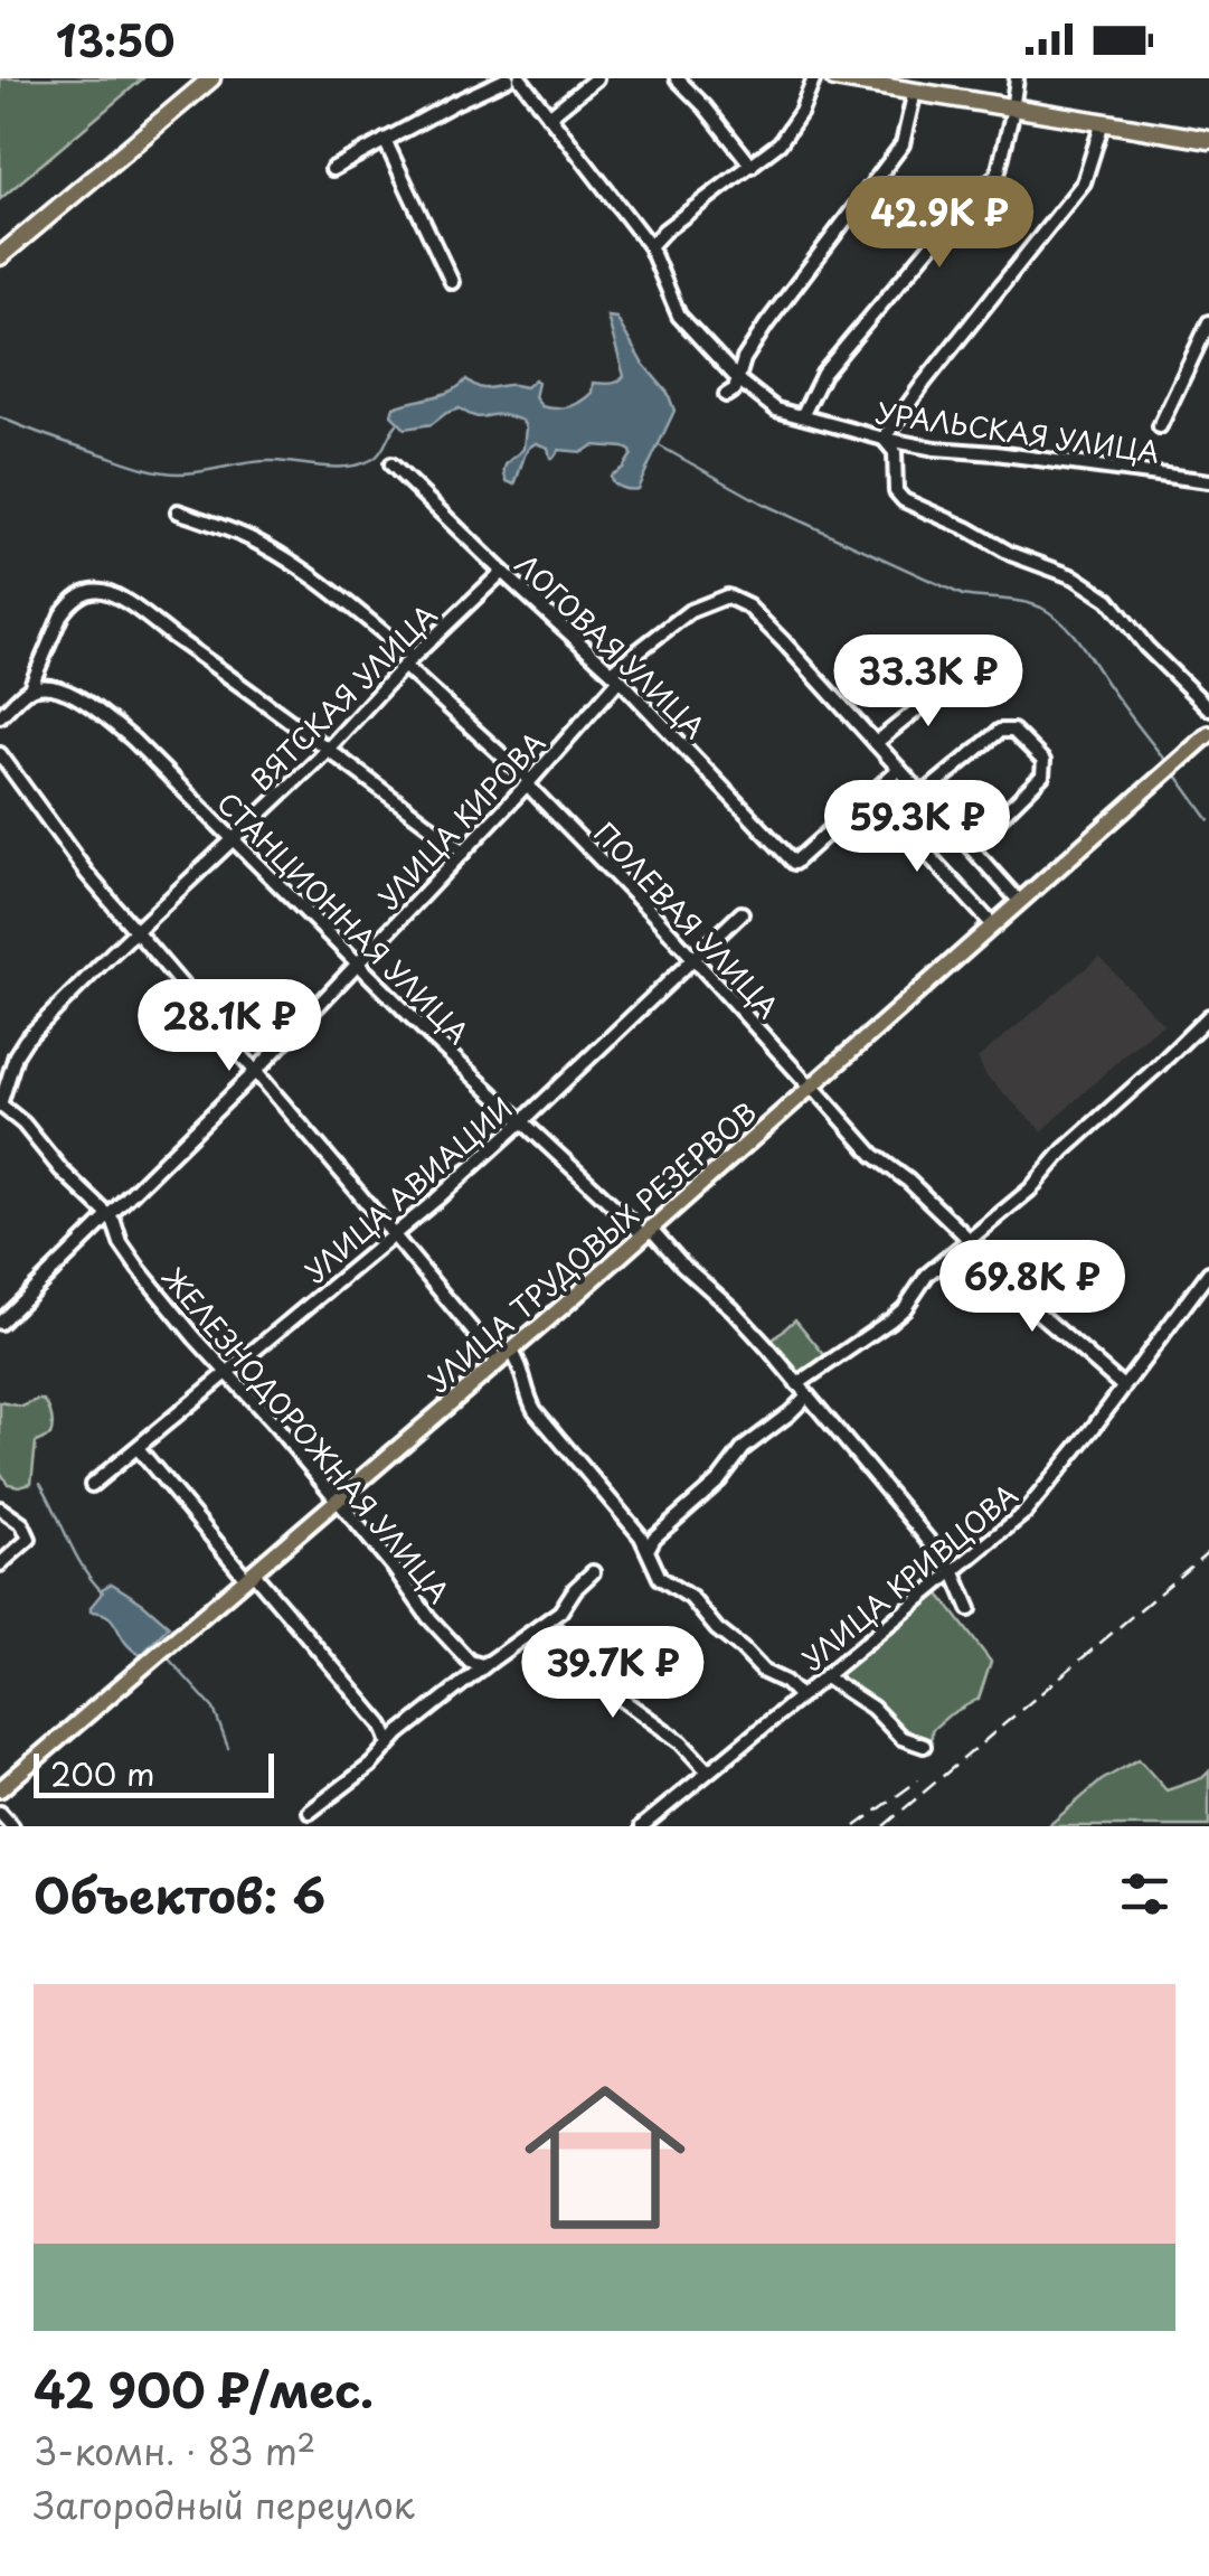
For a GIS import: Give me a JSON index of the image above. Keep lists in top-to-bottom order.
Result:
{
  "streets": {
    "main road": ["УЛИЦА ТРУДОВЫХ РЕЗЕРВОВ"],
    "street": [
      "УРАЛЬСКАЯ УЛИЦА",
      "ЛОГОВАЯ УЛИЦА",
      "ВЯТСКАЯ УЛИЦА",
      "УЛИЦА КИРОВА",
      "СТАНЦИОННАЯ УЛИЦА",
      "ПОЛЕВАЯ УЛИЦА",
      "УЛИЦА АВИАЦИИ",
      "ЖЕЛЕЗНОДОРОЖНАЯ УЛИЦА",
      "УЛИЦА КРИВЦОВА"
    ]
  },
  "crossings": [
    ["ЛОГОВАЯ УЛИЦА", "ВЯТСКАЯ УЛИЦА"],
    ["ЛОГОВАЯ УЛИЦА", "УЛИЦА КИРОВА"],
    ["ВЯТСКАЯ УЛИЦА", "СТАНЦИОННАЯ УЛИЦА"],
    ["ВЯТСКАЯ УЛИЦА", "ПОЛЕВАЯ УЛИЦА"],
    ["ВЯТСКАЯ УЛИЦА", "ЖЕЛЕЗНОДОРОЖНАЯ УЛИЦА"],
    ["УЛИЦА КИРОВА", "СТАНЦИОННАЯ УЛИЦА"],
    ["УЛИЦА КИРОВА", "ПОЛЕВАЯ УЛИЦА"],
    ["УЛИЦА КИРОВА", "ЖЕЛЕЗНОДОРОЖНАЯ УЛИЦА"],
    ["СТАНЦИОННАЯ УЛИЦА", "УЛИЦА АВИАЦИИ"],
    ["СТАНЦИОННАЯ УЛИЦА", "УЛИЦА ТРУДОВЫХ РЕЗЕРВОВ"],
    ["СТАНЦИОННАЯ УЛИЦА", "УЛИЦА КРИВЦОВА"],
    ["ПОЛЕВАЯ УЛИЦА", "УЛИЦА АВИАЦИИ"],
    ["ПОЛЕВАЯ УЛИЦА", "УЛИЦА ТРУДОВЫХ РЕЗЕРВОВ"],
    ["УЛИЦА АВИАЦИИ", "ЖЕЛЕЗНОДОРОЖНАЯ УЛИЦА"],
    ["УЛИЦА ТРУДОВЫХ РЕЗЕРВОВ", "ЖЕЛЕЗНОДОРОЖНАЯ УЛИЦА"]
  ],
  "scale_bar": "200 m",
  "page": {
    "status": "13:50",
    "price": [
      "42.9K ₽",
      "33.3K ₽",
      "59.3K ₽",
      "28.1K ₽",
      "69.8K ₽",
      "39.7K ₽"
    ],
    "scale": "200 m",
    "heading": "Объектов: 6",
    "list": [
      {
        "name": "42 900 ₽/мес.",
        "note": "3-комн. · 83 m² · Загородный переулок"
      }
    ]
  }
}
